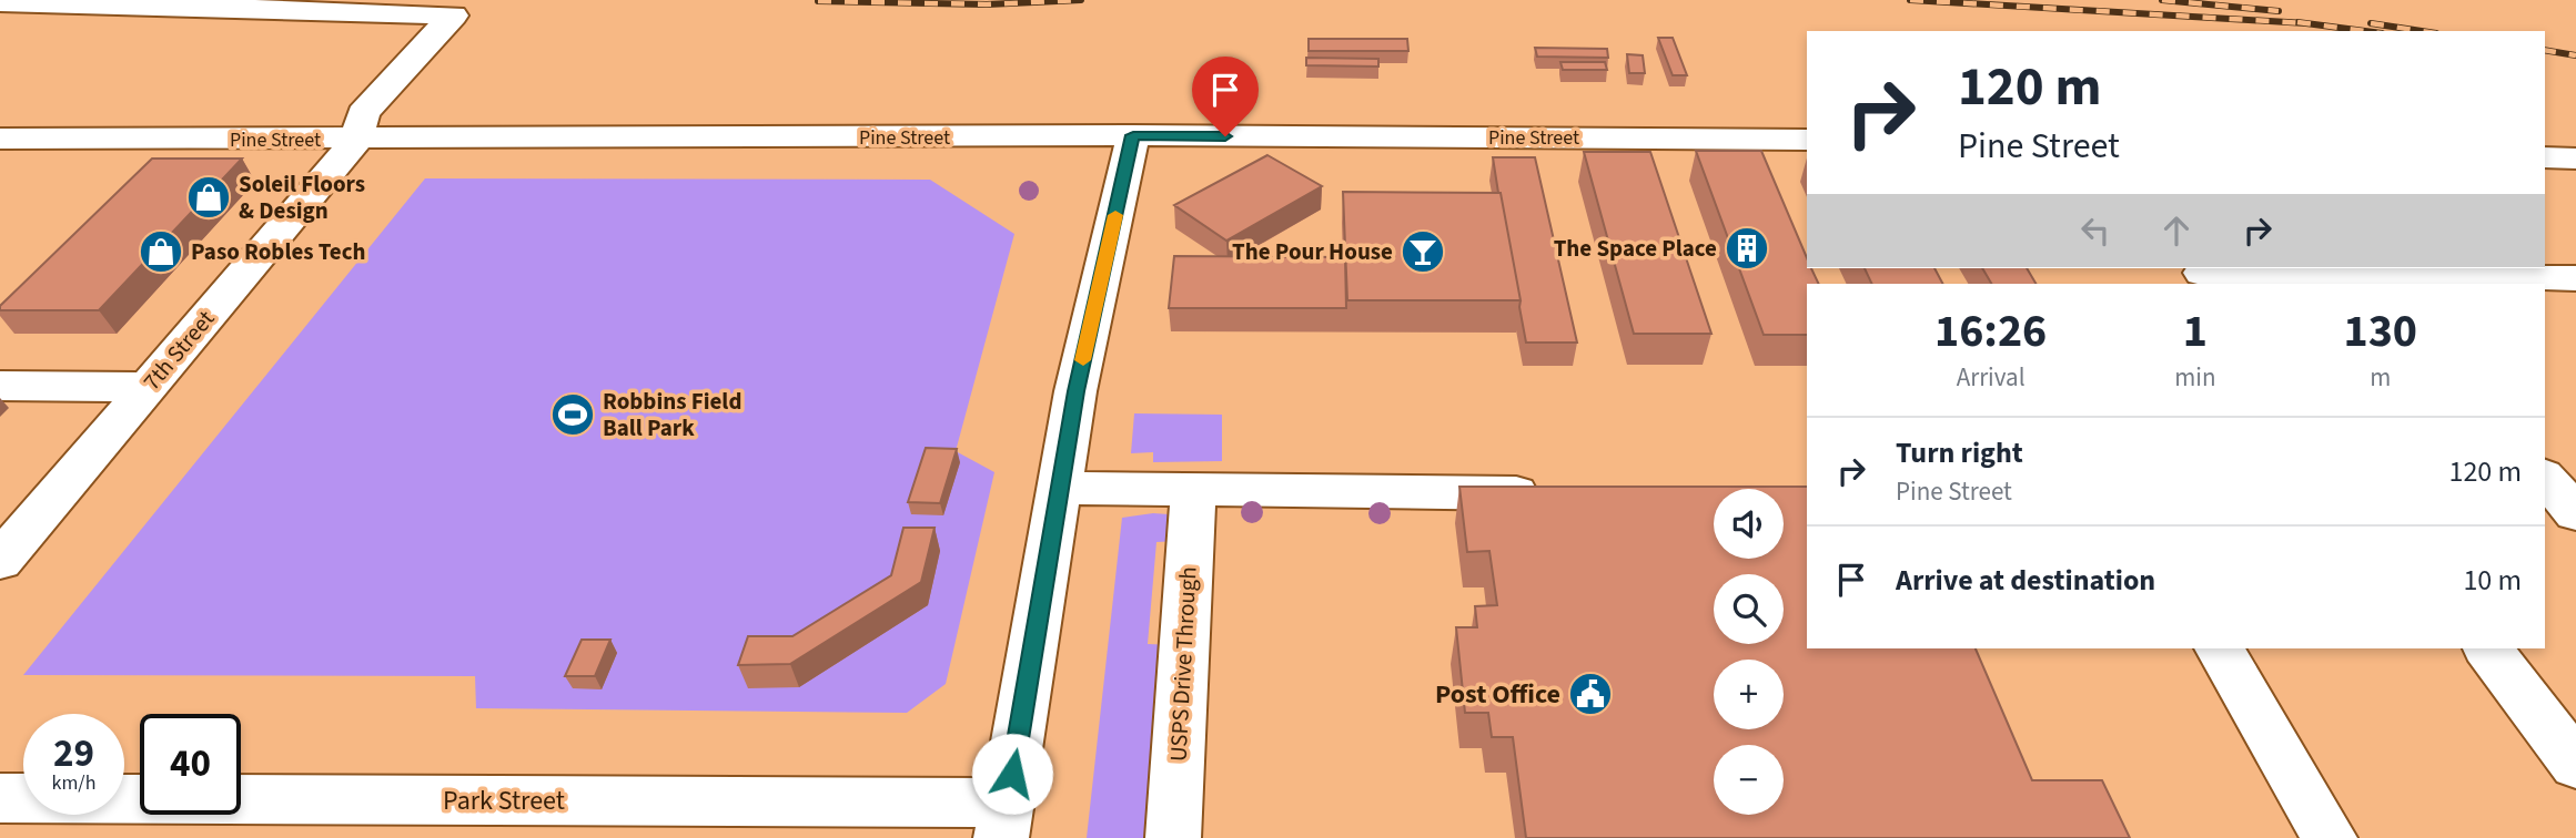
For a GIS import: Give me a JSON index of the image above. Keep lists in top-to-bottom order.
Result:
{
  "streets": {
    "street": [
      "Pine Street",
      "7th Street",
      "USPS Drive Through",
      "Park Street"
    ]
  },
  "crossings": [
    ["Pine Street", "7th Street"]
  ],
  "places": {
    "shop": ["Soleil Floors & Design", "Paso Robles Tech"],
    "building": ["The Space Place"],
    "bar": ["The Pour House"],
    "sports": ["Robbins Field Ball Park"],
    "public building": ["Post Office"]
  },
  "page": {
    "turn": ["120 m", "Pine Street"],
    "eta": [
      "16:26",
      "Arrival",
      "1",
      "min",
      "130",
      "m"
    ],
    "list": [
      {
        "name": "Turn right",
        "note": "Pine Street",
        "value": "120 m"
      },
      {
        "name": "Arrive at destination",
        "value": "10 m"
      }
    ],
    "map_buttons": ["+", "−"],
    "speed": "29 km/h",
    "limit": "40"
  }
}
